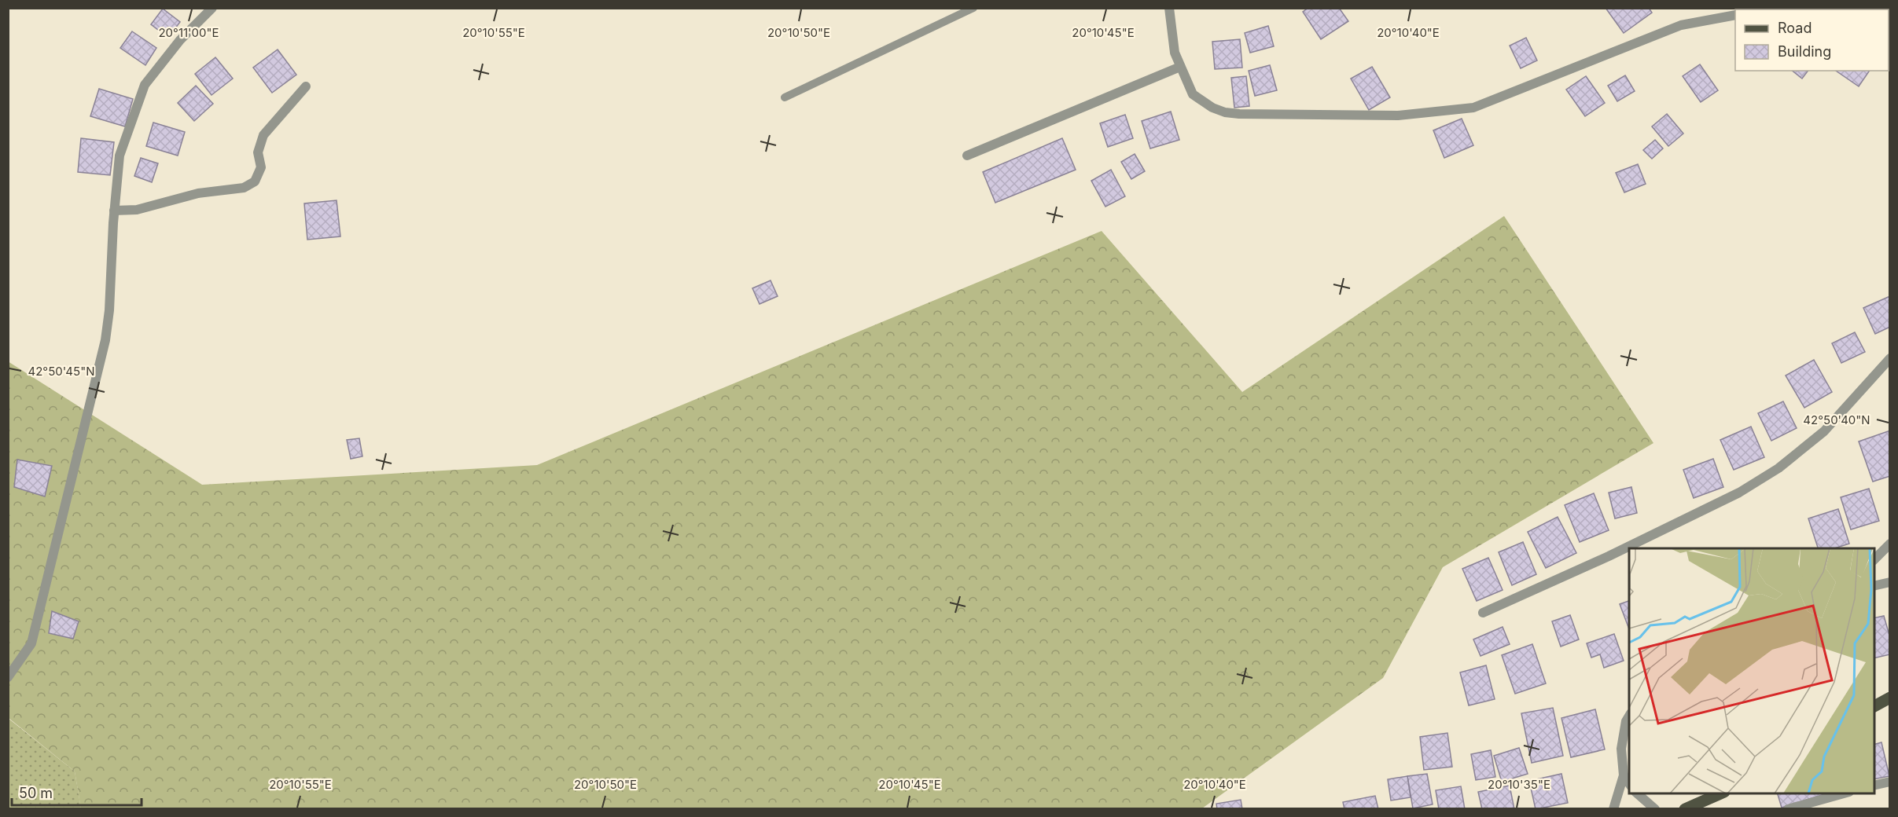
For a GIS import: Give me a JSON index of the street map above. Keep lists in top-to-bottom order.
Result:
{
  "legend": ["Road", "Building"],
  "scale_bar": "50 m",
  "coordinates": [
    "20°11'00\"E",
    "20°10'55\"E",
    "20°10'50\"E",
    "20°10'45\"E",
    "20°10'40\"E",
    "42°50'45\"N",
    "42°50'40\"N",
    "20°10'35\"E"
  ]
}
